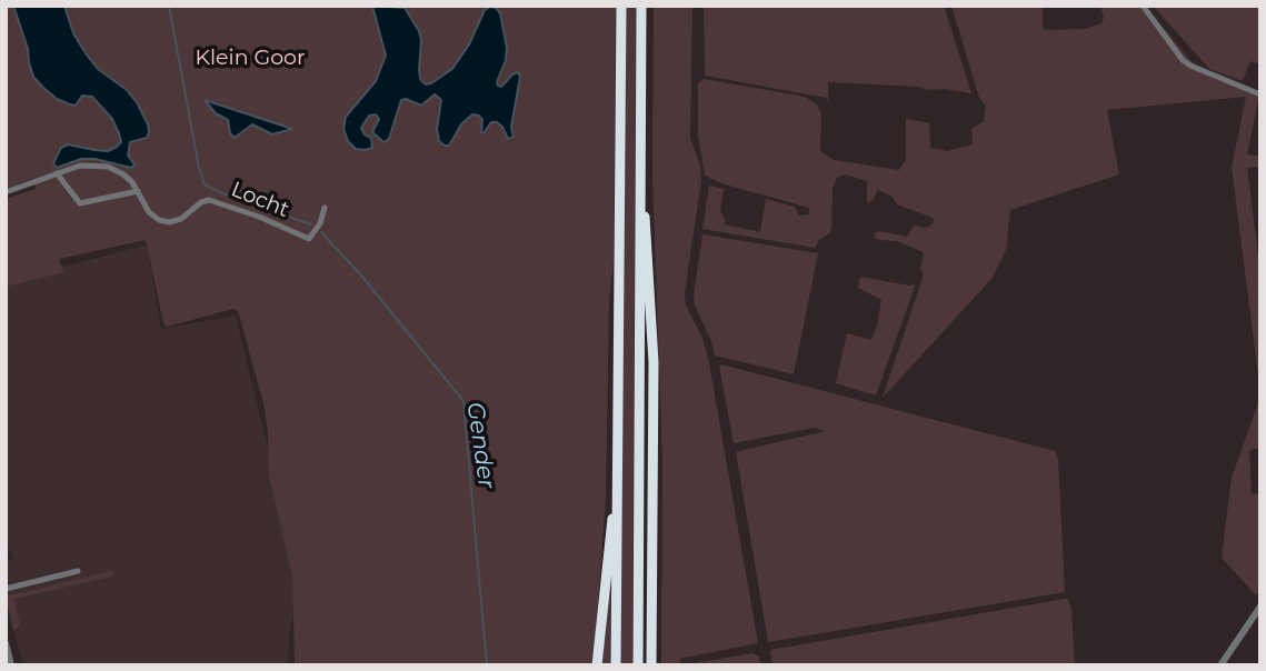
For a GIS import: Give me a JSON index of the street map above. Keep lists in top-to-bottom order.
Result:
{
  "streets": {
    "street": ["Locht"]
  },
  "water": ["Gender"],
  "parks": ["Klein Goor"]
}
